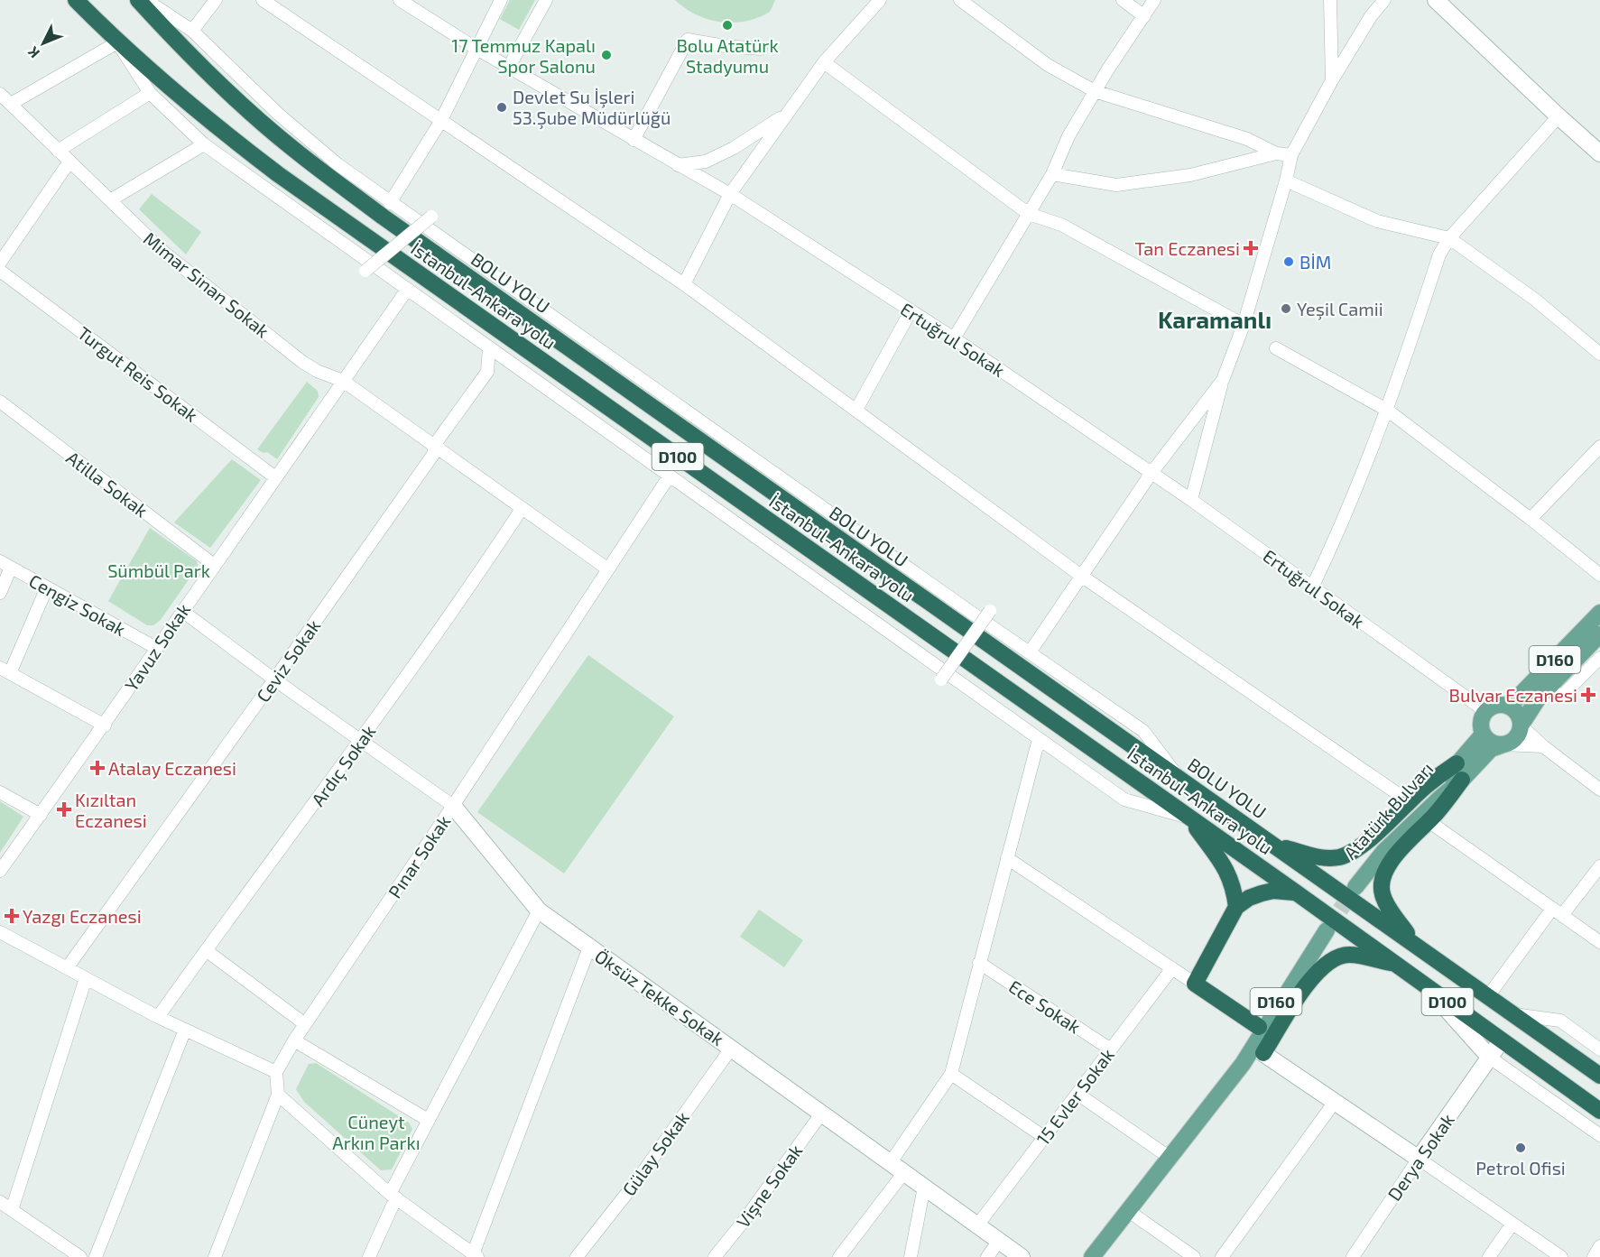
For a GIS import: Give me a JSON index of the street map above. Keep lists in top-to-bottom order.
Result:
{
  "streets": {
    "highway": ["BOLU YOLU", "İstanbul-Ankara yolu", "D100"],
    "main road": [
      "D160",
      "Atatürk Bulvarı",
      "Öksüz Tekke Sokak",
      "Derya Sokak"
    ],
    "street": [
      "Mimar Sinan Sokak",
      "Ertuğrul Sokak",
      "Turgut Reis Sokak",
      "Atilla Sokak",
      "Cengiz Sokak",
      "Yavuz Sokak",
      "Ceviz Sokak",
      "Ardıç Sokak",
      "Pınar Sokak",
      "Ece Sokak",
      "15 Evler Sokak",
      "Gülay Sokak",
      "Vişne Sokak"
    ]
  },
  "crossings": [
    ["Mimar Sinan Sokak", "Yavuz Sokak"],
    ["Mimar Sinan Sokak", "Ceviz Sokak"],
    ["Mimar Sinan Sokak", "Ardıç Sokak"],
    ["Mimar Sinan Sokak", "Pınar Sokak"],
    ["İstanbul-Ankara yolu", "Derya Sokak"],
    ["Ertuğrul Sokak", "D160"],
    ["Ertuğrul Sokak", "Atatürk Bulvarı"],
    ["Turgut Reis Sokak", "Yavuz Sokak"],
    ["Atilla Sokak", "Yavuz Sokak"],
    ["Cengiz Sokak", "Yavuz Sokak"],
    ["D160", "Atatürk Bulvarı"],
    ["Pınar Sokak", "Öksüz Tekke Sokak"],
    ["Öksüz Tekke Sokak", "15 Evler Sokak"],
    ["Öksüz Tekke Sokak", "Gülay Sokak"],
    ["Öksüz Tekke Sokak", "Vişne Sokak"],
    ["Ece Sokak", "15 Evler Sokak"]
  ],
  "districts": ["Karamanlı"],
  "parks": ["Sümbül Park", "Cüneyt Arkın Parkı"],
  "places": {
    "other": [
      "Bolu Atatürk Stadyumu",
      "17 Temmuz Kapalı Spor Salonu",
      "Devlet Su İşleri 53.Şube Müdürlüğü",
      "BİM",
      "Yeşil Camii",
      "Petrol Ofisi"
    ],
    "health": [
      "Tan Eczanesi",
      "Bulvar Eczanesi",
      "Atalay Eczanesi",
      "Kızıltan Eczanesi",
      "Yazgı Eczanesi"
    ]
  },
  "north": "bottom left"
}
